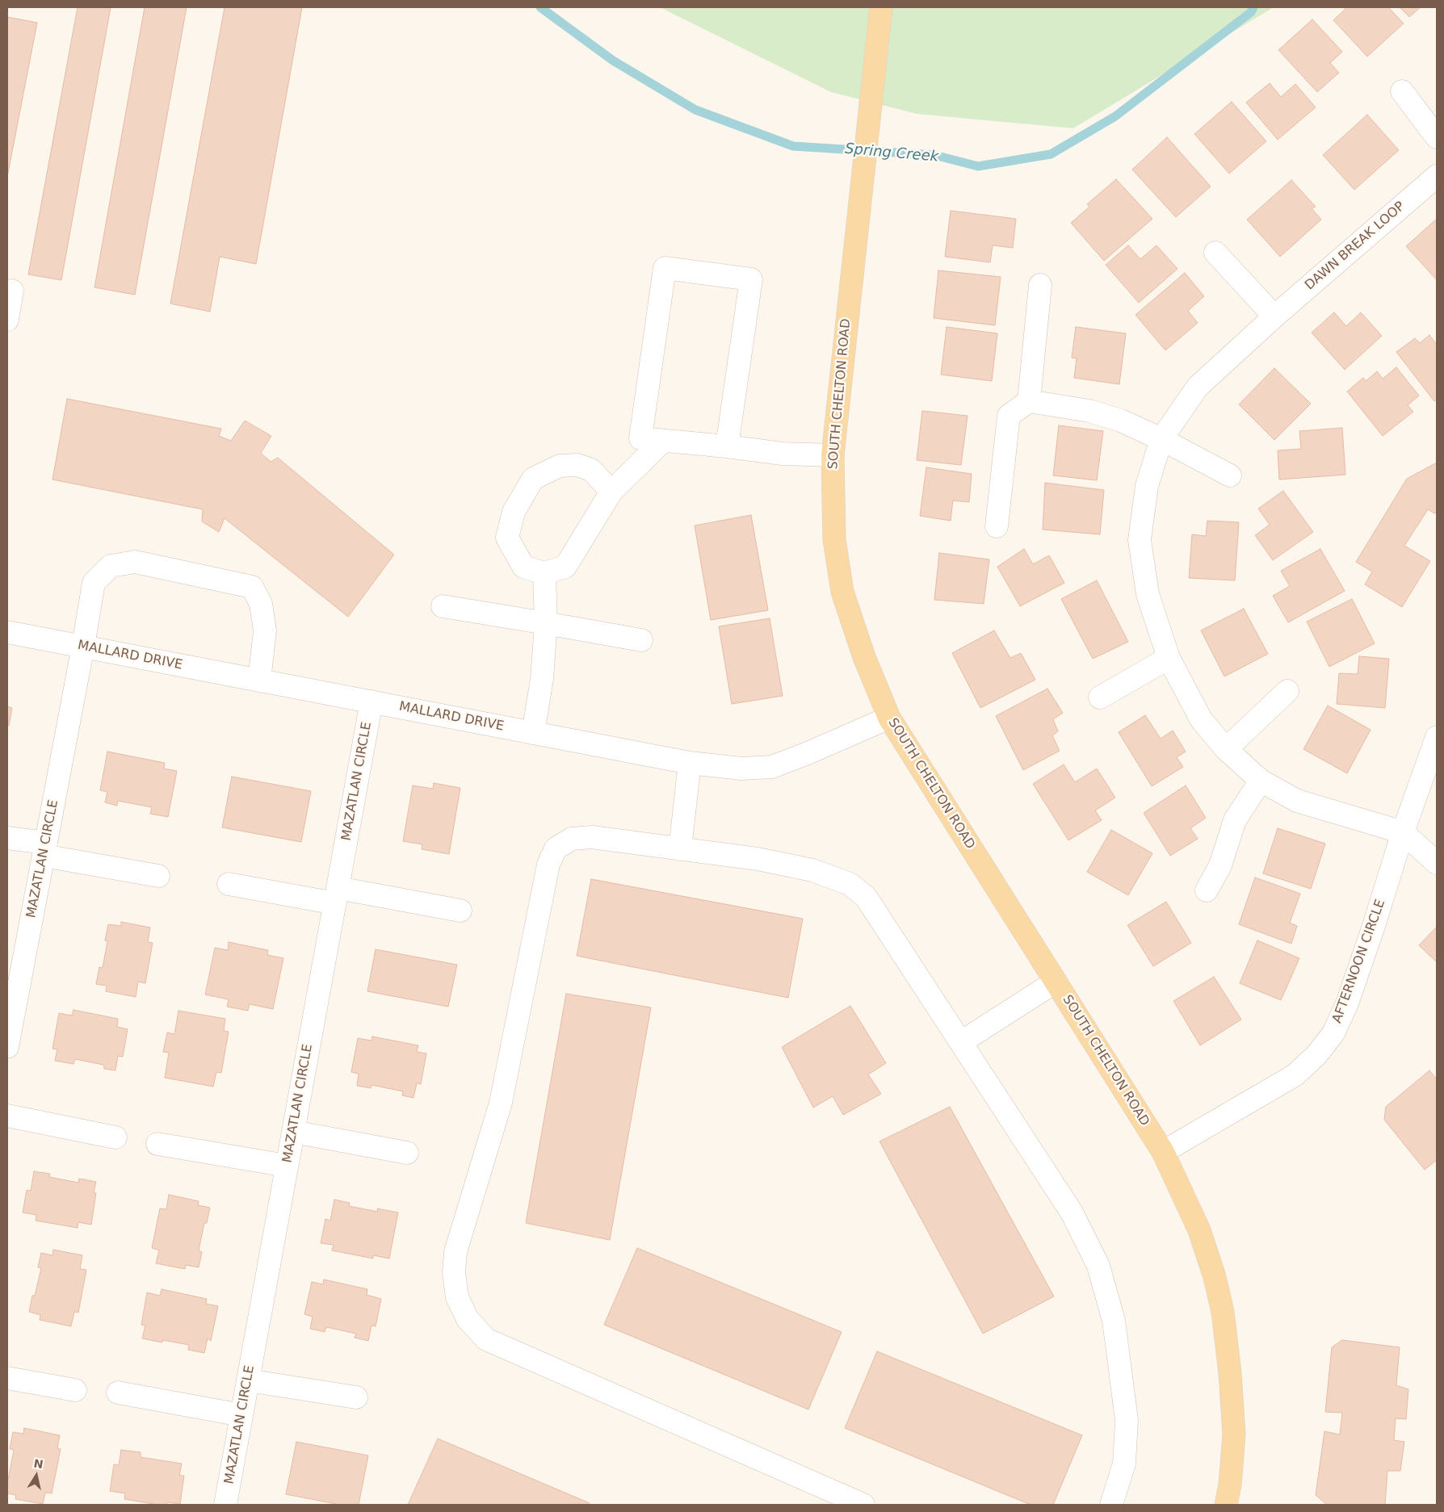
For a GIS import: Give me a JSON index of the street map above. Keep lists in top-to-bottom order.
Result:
{
  "streets": {
    "main road": ["SOUTH CHELTON ROAD"],
    "street": [
      "DAWN BREAK LOOP",
      "MALLARD DRIVE",
      "MAZATLAN CIRCLE",
      "AFTERNOON CIRCLE"
    ]
  },
  "crossings": [
    ["DAWN BREAK LOOP", "AFTERNOON CIRCLE"],
    ["SOUTH CHELTON ROAD", "MALLARD DRIVE"],
    ["SOUTH CHELTON ROAD", "AFTERNOON CIRCLE"],
    ["MALLARD DRIVE", "MAZATLAN CIRCLE"]
  ],
  "water": ["Spring Creek"],
  "north": "top"
}
